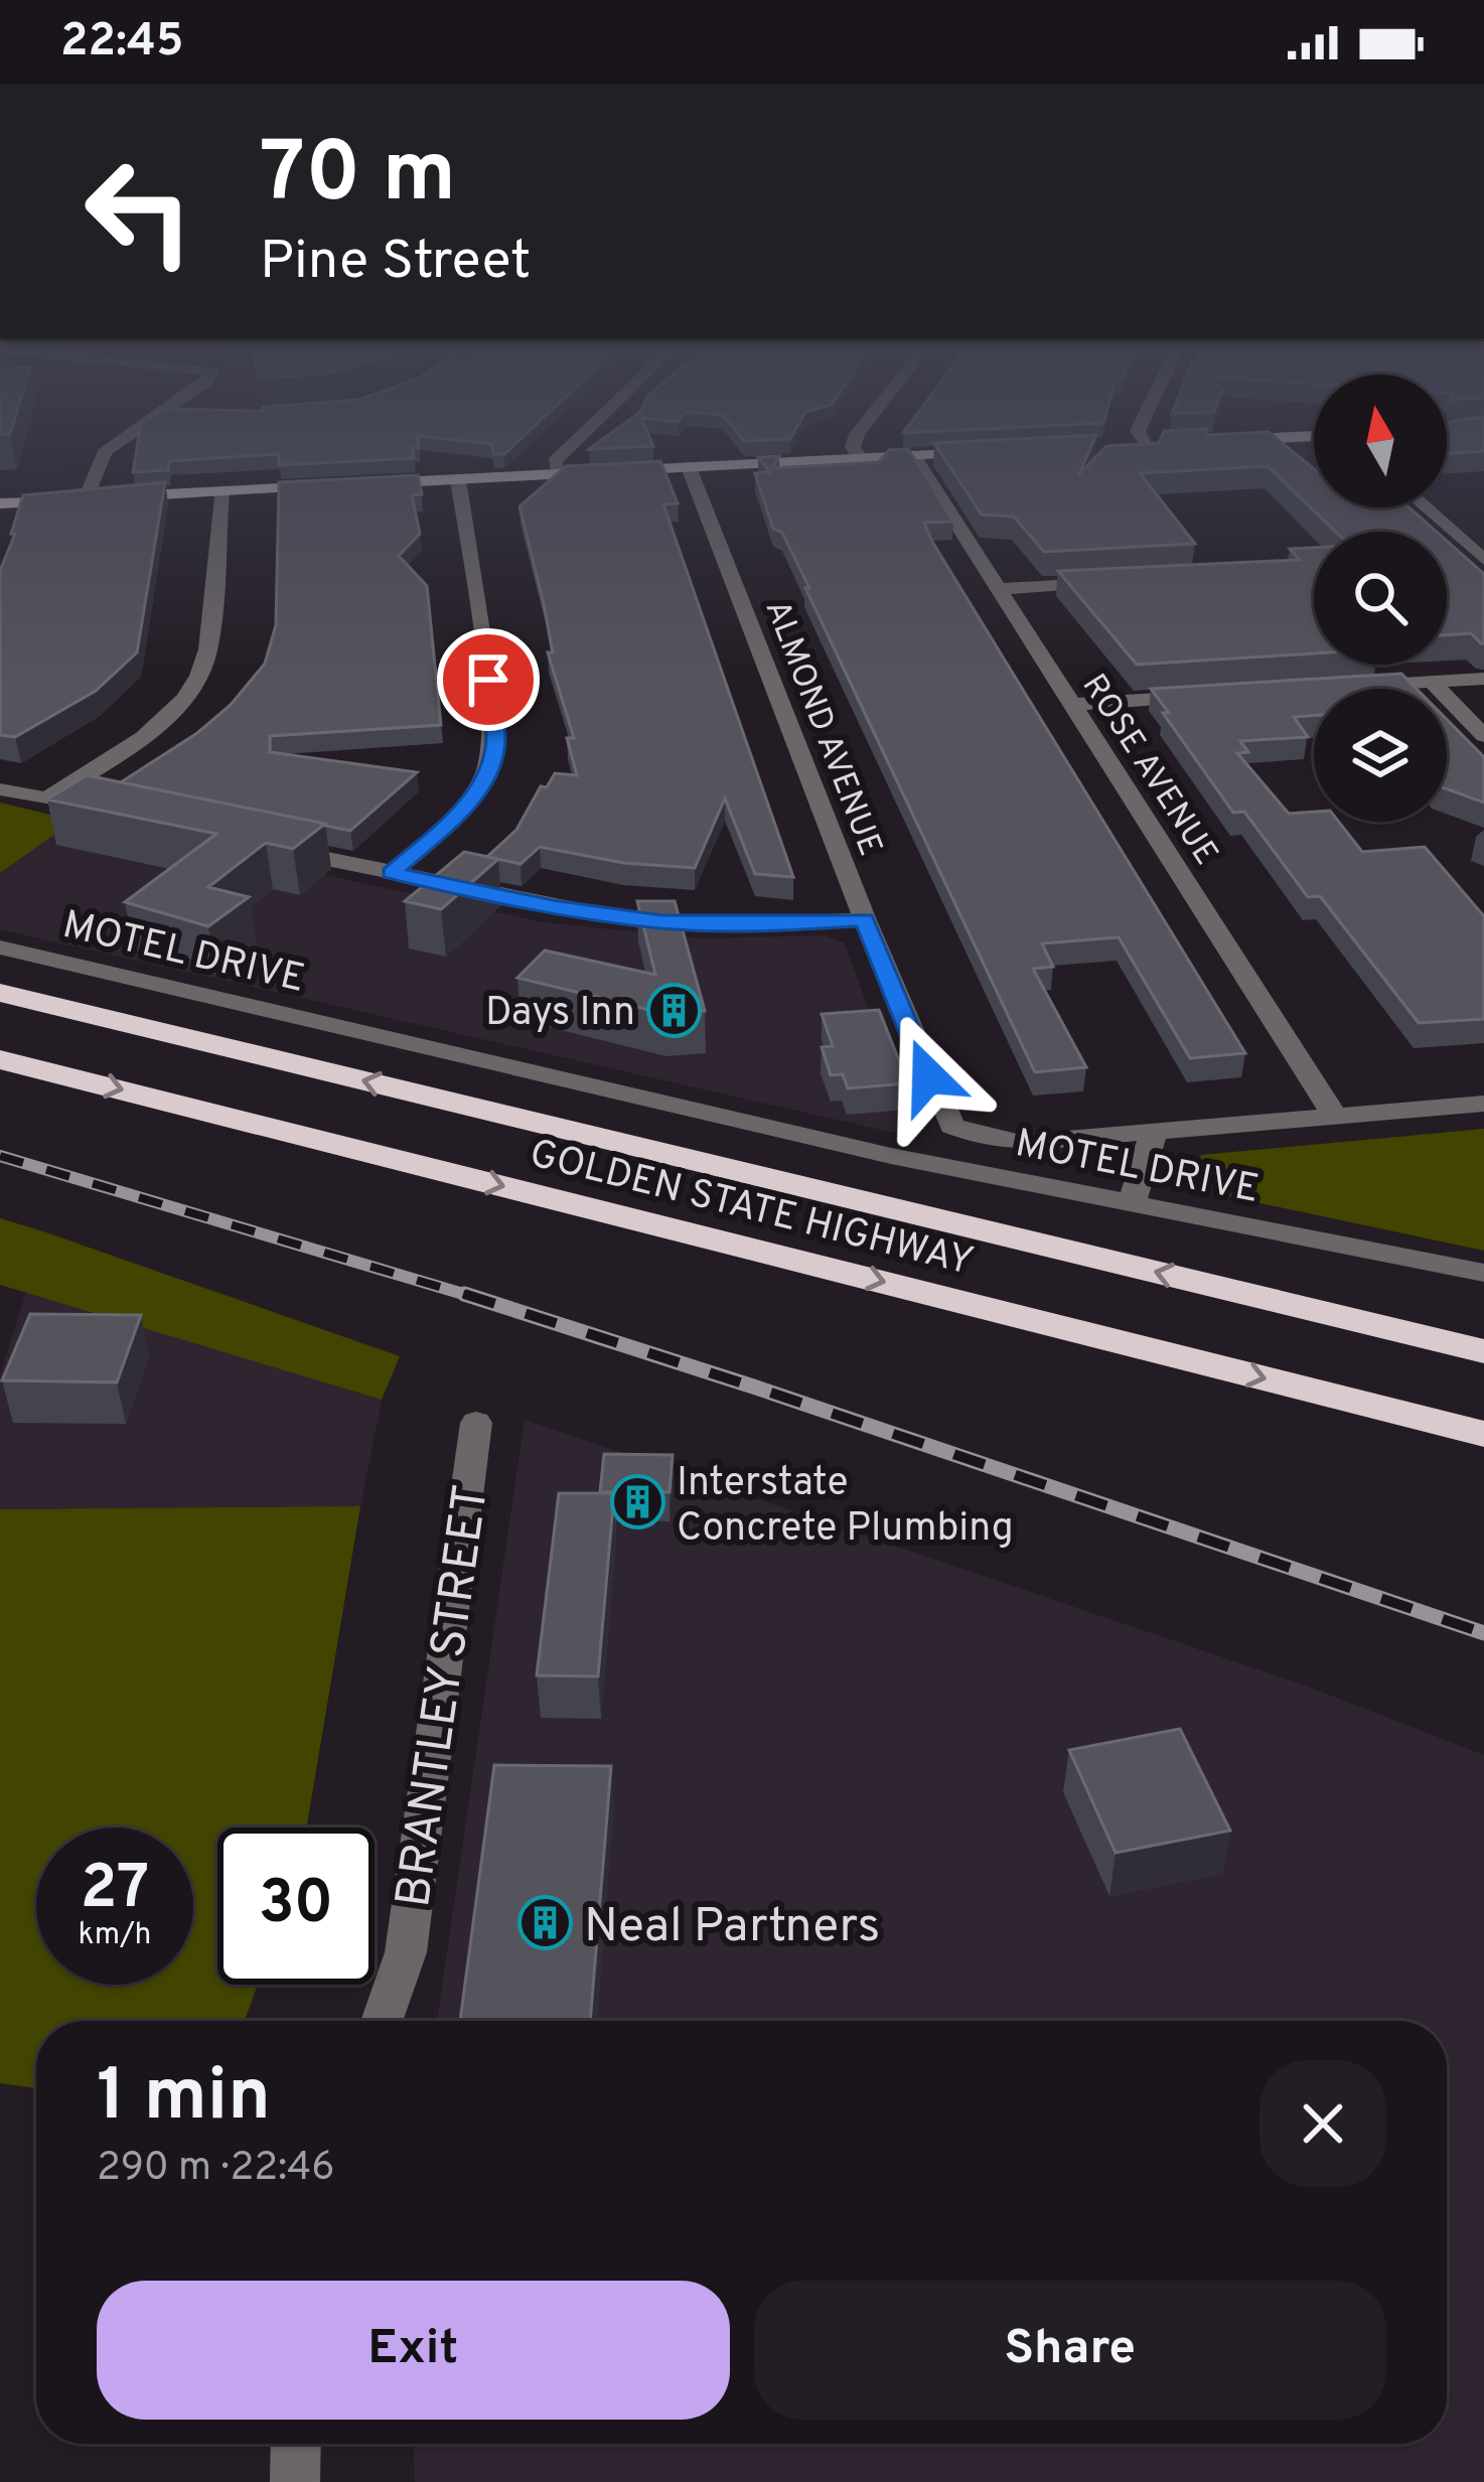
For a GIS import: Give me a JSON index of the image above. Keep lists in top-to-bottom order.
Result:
{
  "streets": {
    "highway": ["GOLDEN STATE HIGHWAY"],
    "street": [
      "ALMOND AVENUE",
      "ROSE AVENUE",
      "MOTEL DRIVE",
      "BRANTLEY STREET"
    ]
  },
  "places": {
    "building": ["Days Inn", "Interstate Concrete Plumbing", "Neal Partners"]
  },
  "north": "top",
  "page": {
    "status": "22:45",
    "turn": ["70 m", "Pine Street"],
    "speed": "27 km/h",
    "limit": "30",
    "heading": ["1 min", "290 m · 22:46"],
    "buttons": ["Exit", "Share"]
  }
}
